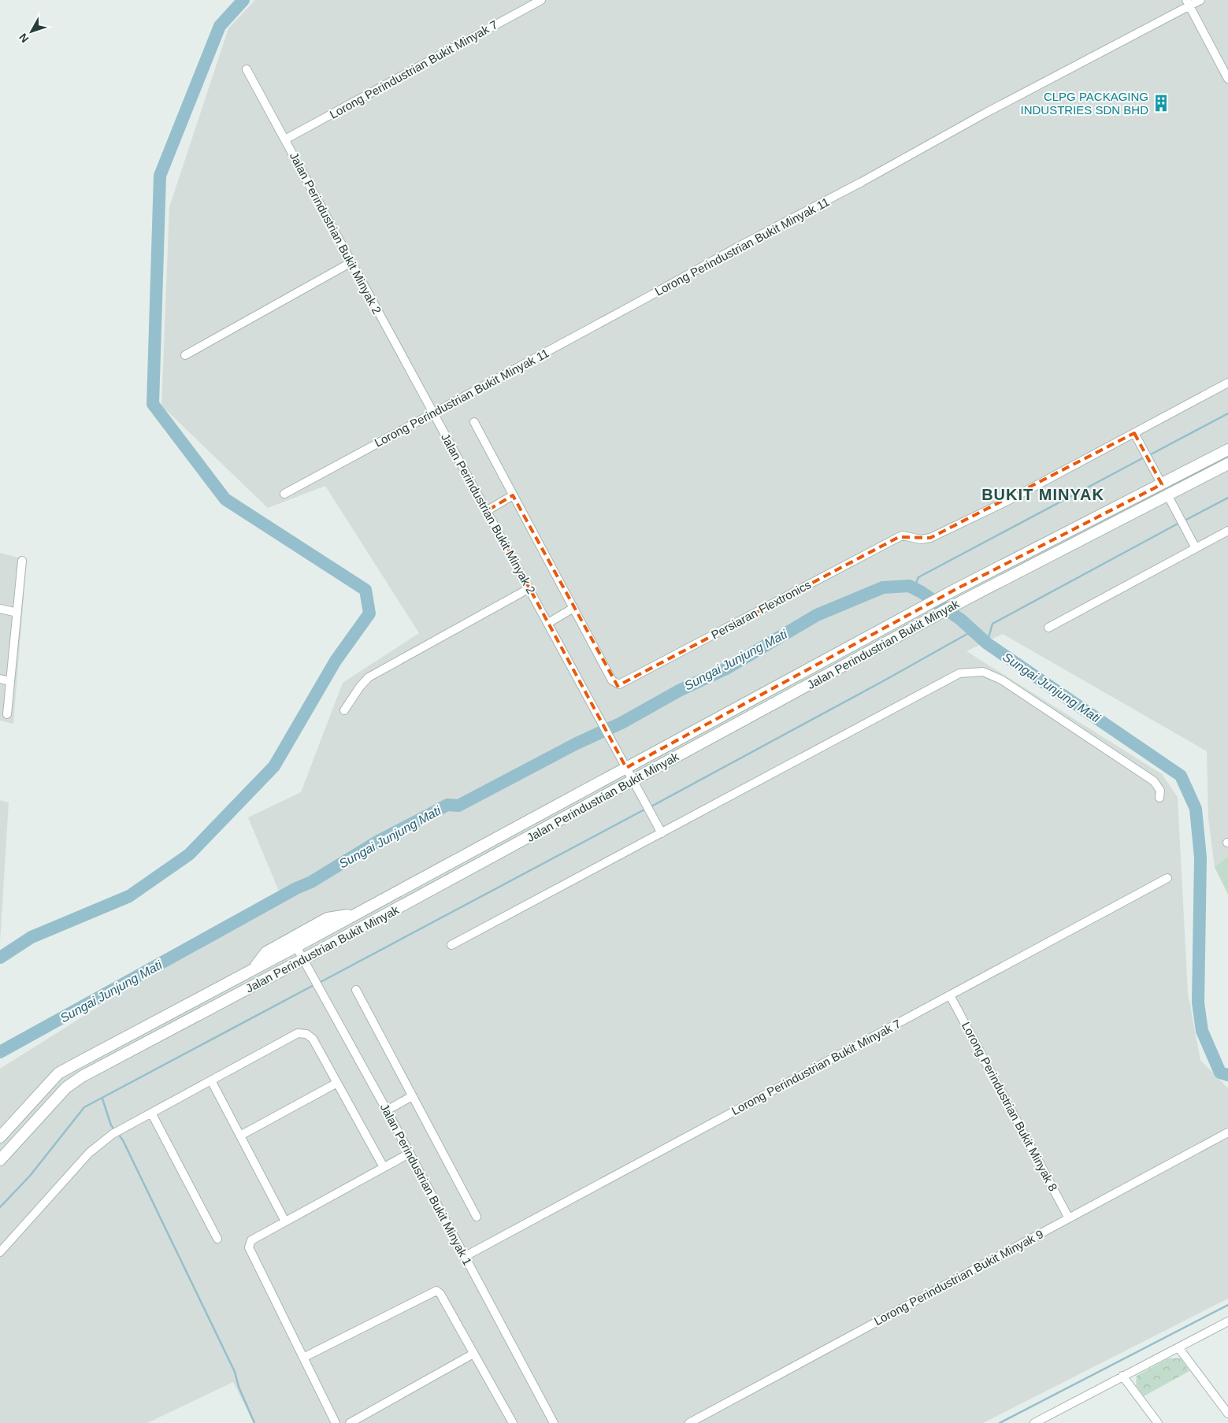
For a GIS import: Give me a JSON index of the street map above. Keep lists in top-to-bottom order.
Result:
{
  "streets": {
    "main road": ["Jalan Perindustrian Bukit Minyak"],
    "street": [
      "Lorong Perindustrian Bukit Minyak 7",
      "Jalan Perindustrian Bukit Minyak 2",
      "Lorong Perindustrian Bukit Minyak 11",
      "Persiaran Flextronics",
      "Lorong Perindustrian Bukit Minyak 8",
      "Jalan Perindustrian Bukit Minyak 1",
      "Lorong Perindustrian Bukit Minyak 9"
    ]
  },
  "crossings": [
    ["Lorong Perindustrian Bukit Minyak 7", "Jalan Perindustrian Bukit Minyak 2"],
    ["Lorong Perindustrian Bukit Minyak 7", "Lorong Perindustrian Bukit Minyak 8"],
    ["Lorong Perindustrian Bukit Minyak 7", "Jalan Perindustrian Bukit Minyak 1"],
    ["Jalan Perindustrian Bukit Minyak 2", "Lorong Perindustrian Bukit Minyak 11"],
    ["Jalan Perindustrian Bukit Minyak 2", "Jalan Perindustrian Bukit Minyak"],
    ["Jalan Perindustrian Bukit Minyak", "Jalan Perindustrian Bukit Minyak 1"],
    ["Lorong Perindustrian Bukit Minyak 8", "Lorong Perindustrian Bukit Minyak 9"]
  ],
  "districts": ["BUKIT MINYAK"],
  "water": ["Sungai Junjung Mati"],
  "places": {
    "building": ["CLPG PACKAGING INDUSTRIES SDN BHD"]
  },
  "north": "bottom left"
}
